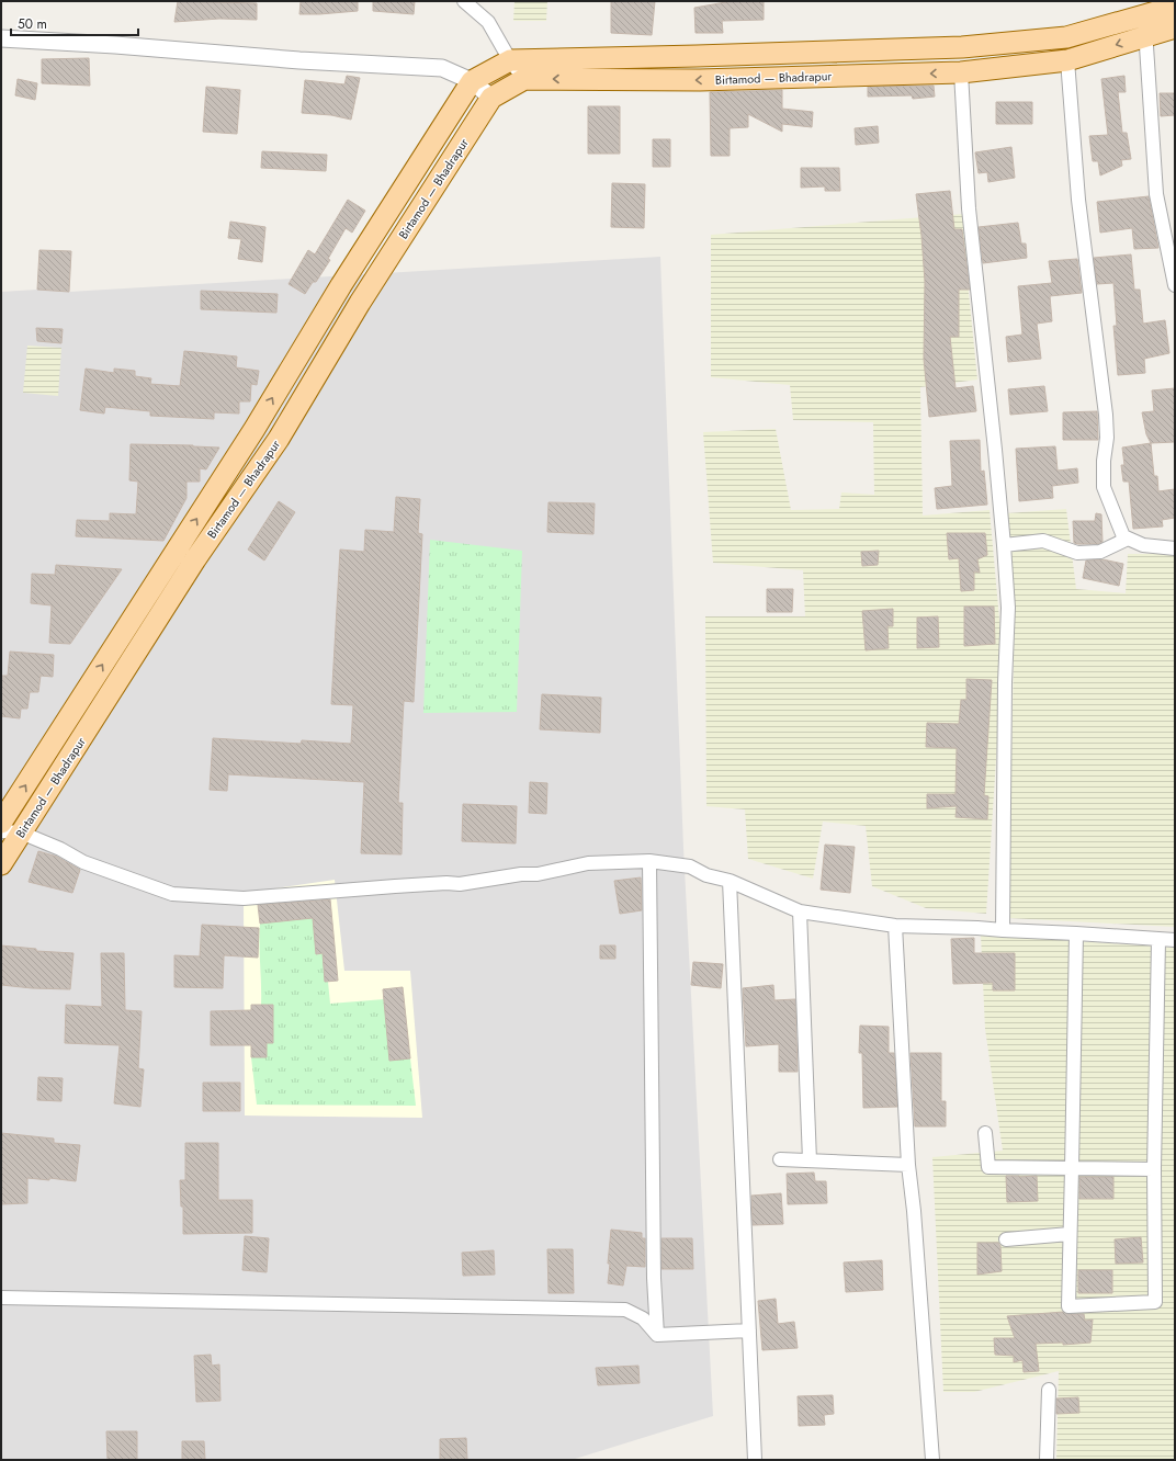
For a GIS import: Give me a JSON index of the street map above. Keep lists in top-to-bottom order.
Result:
{
  "streets": {
    "main road": ["Birtamod — Bhadrapur"]
  },
  "scale_bar": "50 m"
}
